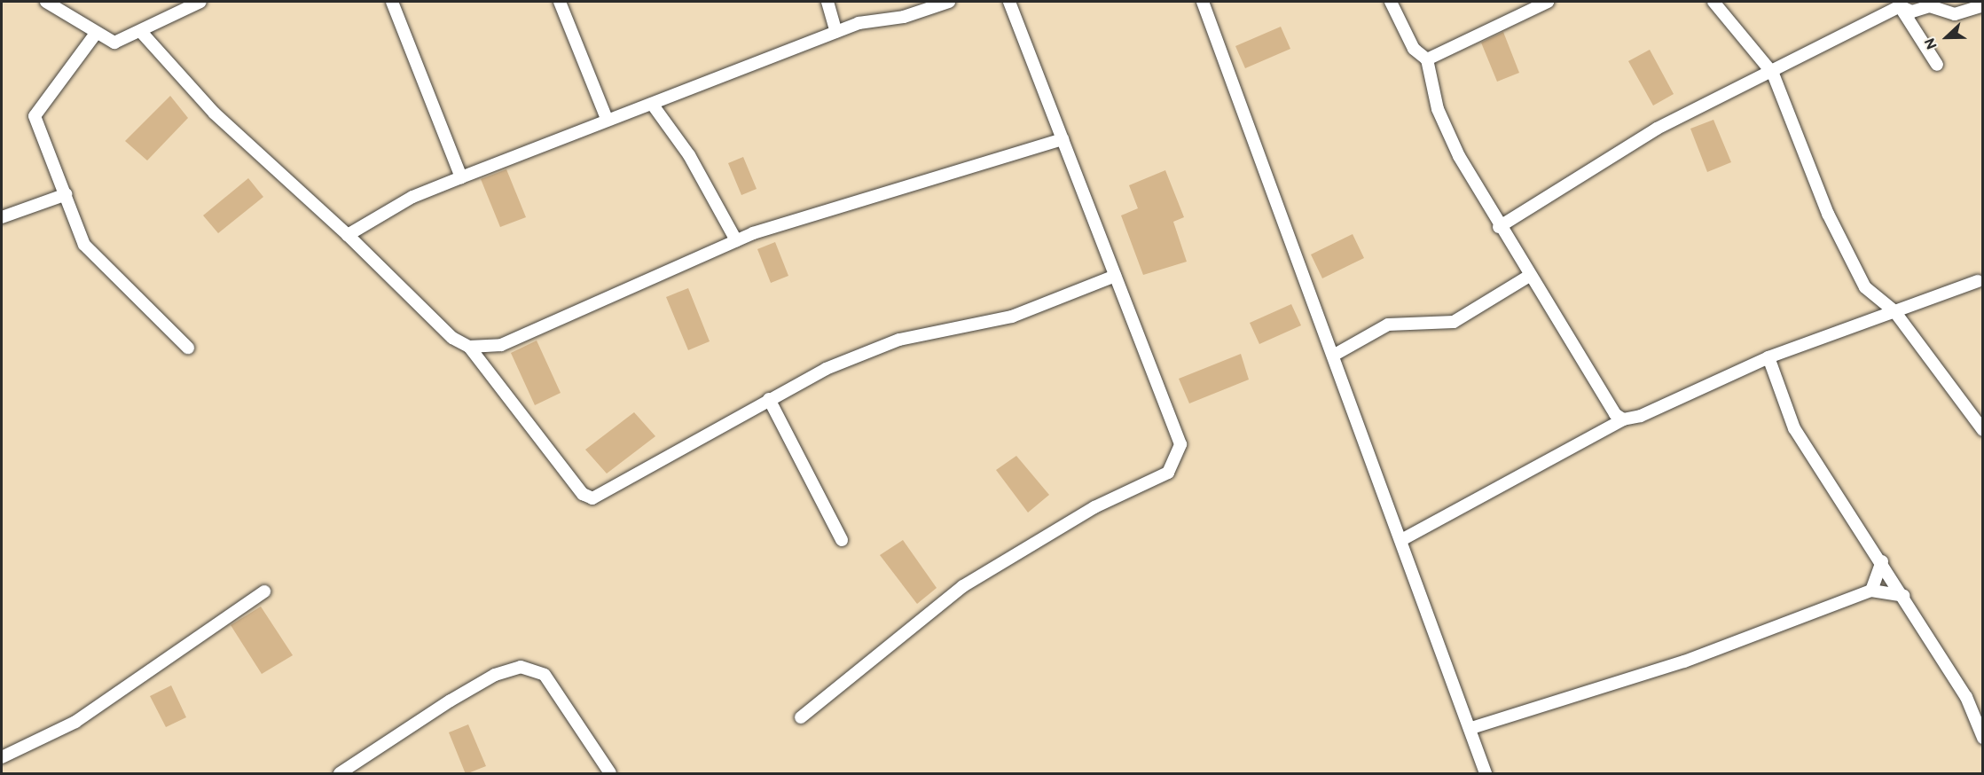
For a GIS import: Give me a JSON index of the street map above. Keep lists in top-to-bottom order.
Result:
{
  "north": "left"
}
